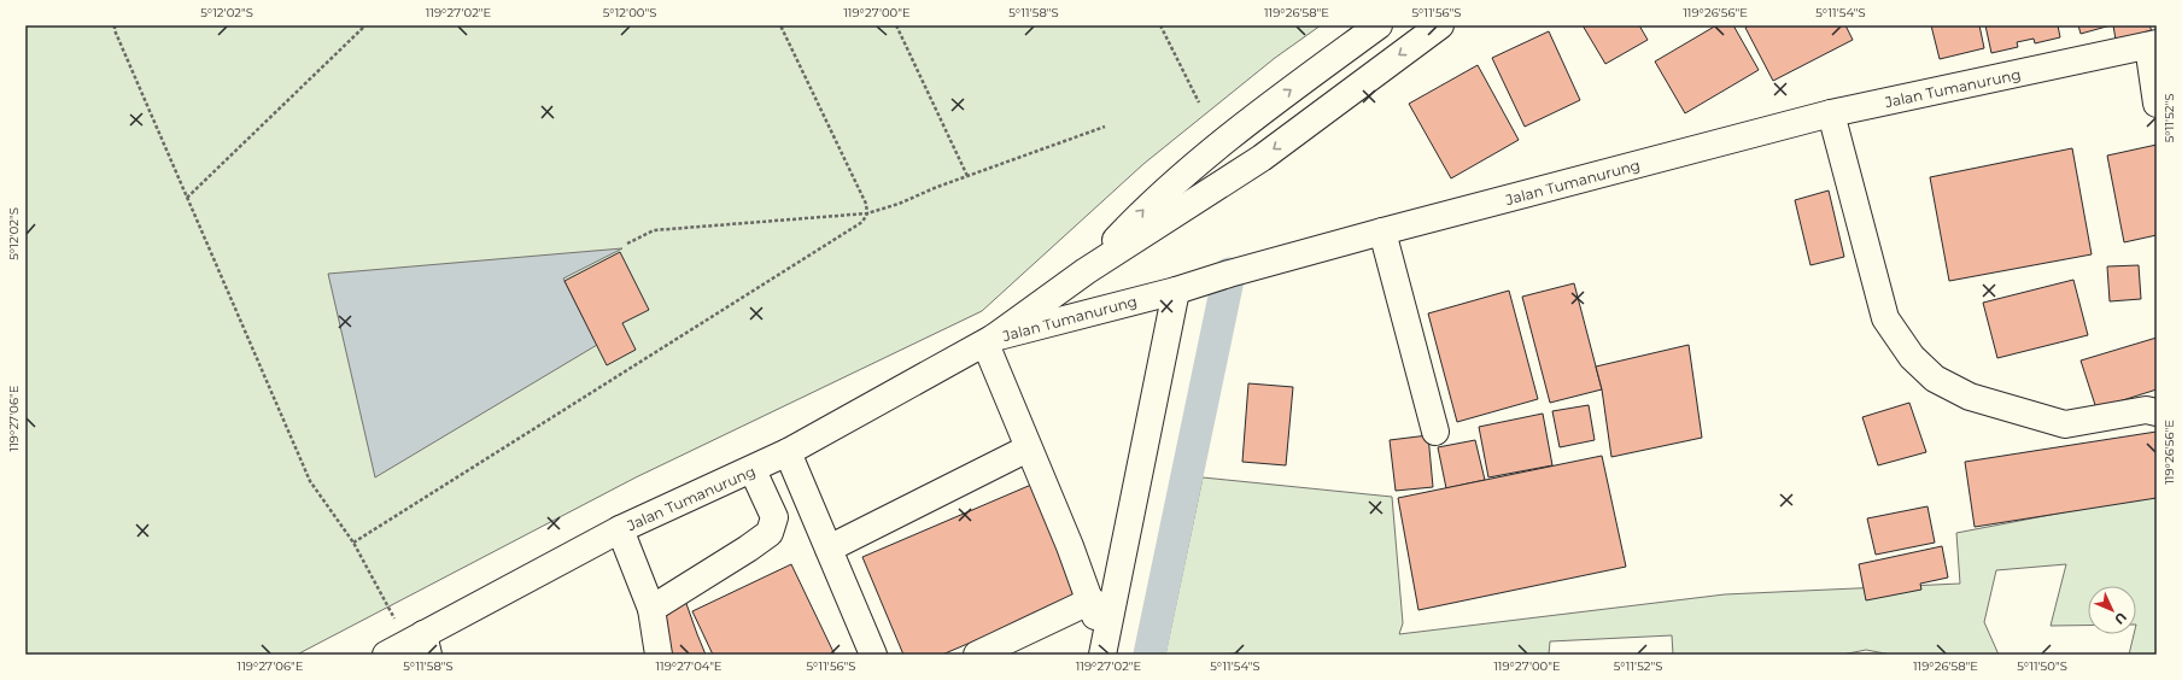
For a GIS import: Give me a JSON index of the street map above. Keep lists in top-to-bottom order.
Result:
{
  "streets": {
    "street": ["Jalan Tumanurung"]
  },
  "north": "bottom right",
  "coordinates": [
    "5°12'02\"S",
    "119°27'02\"E",
    "5°12'00\"S",
    "119°27'00\"E",
    "5°11'58\"S",
    "119°26'58\"E",
    "5°11'56\"S",
    "119°26'56\"E",
    "5°11'54\"S",
    "5°11'52\"S",
    "119°27'06\"E",
    "119°27'04\"E",
    "5°11'50\"S"
  ]
}
